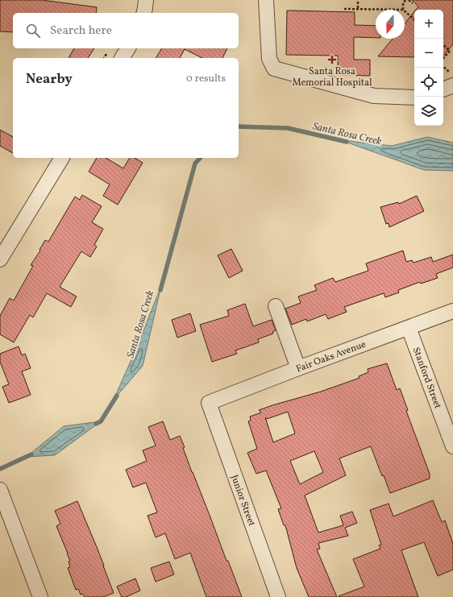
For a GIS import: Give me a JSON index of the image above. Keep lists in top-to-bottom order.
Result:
{
  "streets": {
    "street": ["Fair Oaks Avenue", "Stanford Street", "Junior Street"]
  },
  "crossings": [
    ["Fair Oaks Avenue", "Stanford Street"],
    ["Fair Oaks Avenue", "Junior Street"]
  ],
  "water": ["Santa Rosa Creek"],
  "places": {
    "health": ["Santa Rosa Memorial Hospital"]
  },
  "north": "bottom",
  "page": {
    "map_buttons": ["+", "−"],
    "search": "Search here",
    "heading": ["Nearby", "0 results"]
  }
}
